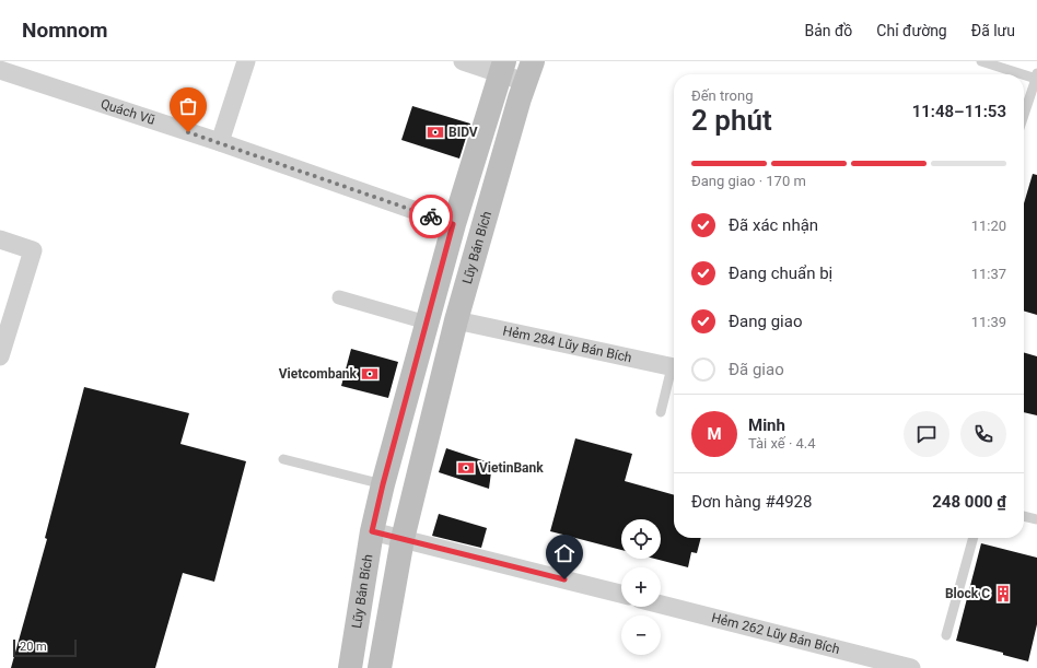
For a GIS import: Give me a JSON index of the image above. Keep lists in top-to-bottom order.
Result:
{
  "streets": {
    "main road": ["Lũy Bán Bích"],
    "street": ["Quách Vũ", "Hẻm 284 Lũy Bán Bích", "Hẻm 262 Lũy Bán Bích"]
  },
  "crossings": [
    ["Quách Vũ", "Lũy Bán Bích"],
    ["Lũy Bán Bích", "Hẻm 284 Lũy Bán Bích"]
  ],
  "places": {
    "bank": ["BIDV", "Vietcombank", "VietinBank"],
    "building": ["Block C"]
  },
  "scale_bar": "20 m",
  "page": {
    "header": "Nomnom",
    "nav": ["Bản đồ", "Chỉ đường", "Đã lưu"],
    "heading": ["2 phút", "Đến trong", "11:48–11:53"],
    "panel": [
      "Minh",
      "Tài xế · 4.4",
      "Đơn hàng #4928",
      "248 000 ₫"
    ],
    "bar": "Đang giao · 170 m",
    "list": [
      ["Đã xác nhận", "11:20"],
      ["Đang chuẩn bị", "11:37"],
      ["Đang giao", "11:39"],
      "Đã giao"
    ],
    "round": "M",
    "map_buttons": ["+", "−"],
    "scale": "20 m"
  }
}
